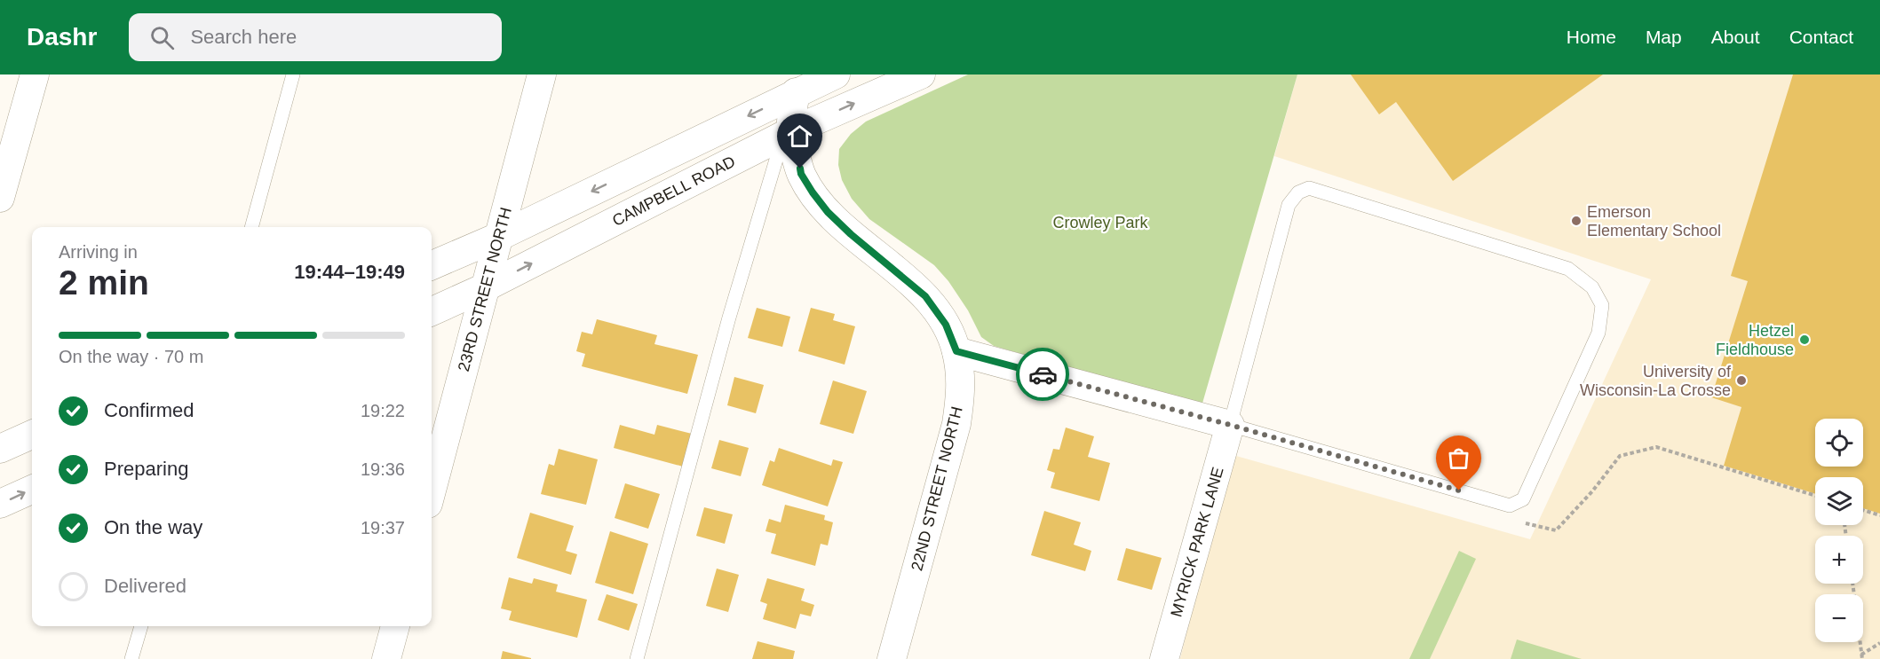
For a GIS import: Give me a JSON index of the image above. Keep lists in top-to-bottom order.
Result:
{
  "streets": {
    "street": [
      "CAMPBELL ROAD",
      "23RD STREET NORTH",
      "22ND STREET NORTH",
      "MYRICK PARK LANE"
    ]
  },
  "crossings": [
    ["CAMPBELL ROAD", "23RD STREET NORTH"],
    ["CAMPBELL ROAD", "22ND STREET NORTH"]
  ],
  "parks": ["Crowley Park"],
  "places": ["Emerson Elementary School", "Hetzel Fieldhouse", "University of Wisconsin-La Crosse"],
  "page": {
    "header": "Dashr",
    "search": "Search here",
    "nav": [
      "Home",
      "Map",
      "About",
      "Contact"
    ],
    "heading": ["2 min", "Arriving in", "19:44–19:49"],
    "bar": "On the way · 70 m",
    "list": [
      ["Confirmed", "19:22"],
      ["Preparing", "19:36"],
      ["On the way", "19:37"],
      "Delivered"
    ],
    "map_buttons": ["+", "−"]
  }
}
